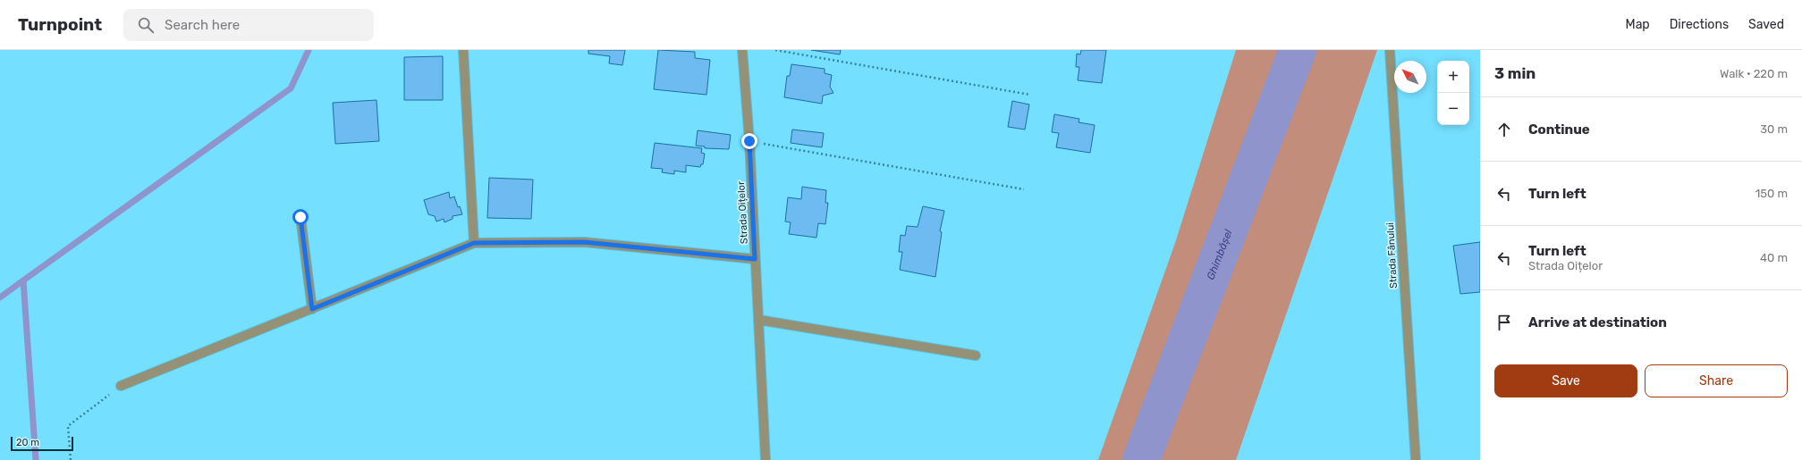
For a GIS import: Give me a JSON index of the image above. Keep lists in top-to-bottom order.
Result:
{
  "streets": {
    "street": ["Strada Oițelor", "Strada Fânului"]
  },
  "water": ["Ghimbășel"],
  "scale_bar": "20 m",
  "north": "top left",
  "page": {
    "header": "Turnpoint",
    "search": "Search here",
    "nav": ["Map", "Directions", "Saved"],
    "heading": ["3 min", "Walk · 220 m"],
    "map_buttons": ["+", "−"],
    "list": [
      ["Continue", "30 m"],
      ["Turn left", "150 m"],
      ["Turn left", "Strada Oițelor", "40 m"],
      "Arrive at destination"
    ],
    "buttons": ["Save", "Share"],
    "scale": "20 m"
  }
}
